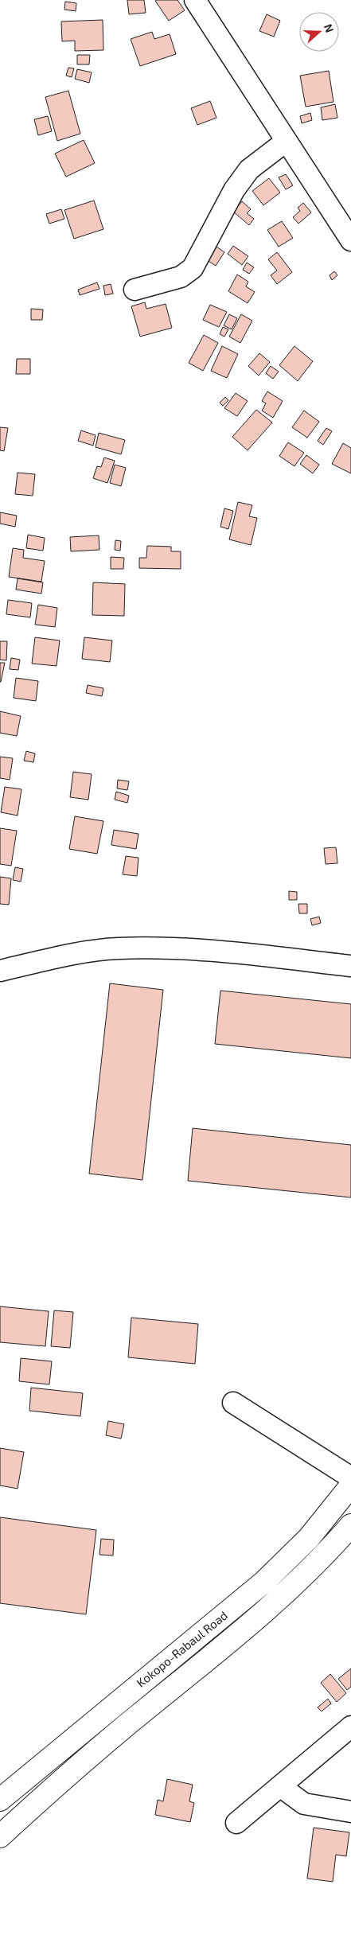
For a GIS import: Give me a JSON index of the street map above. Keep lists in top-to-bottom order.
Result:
{
  "streets": {
    "main road": ["Kokopo-Rabaul Road"]
  },
  "north": "right"
}
